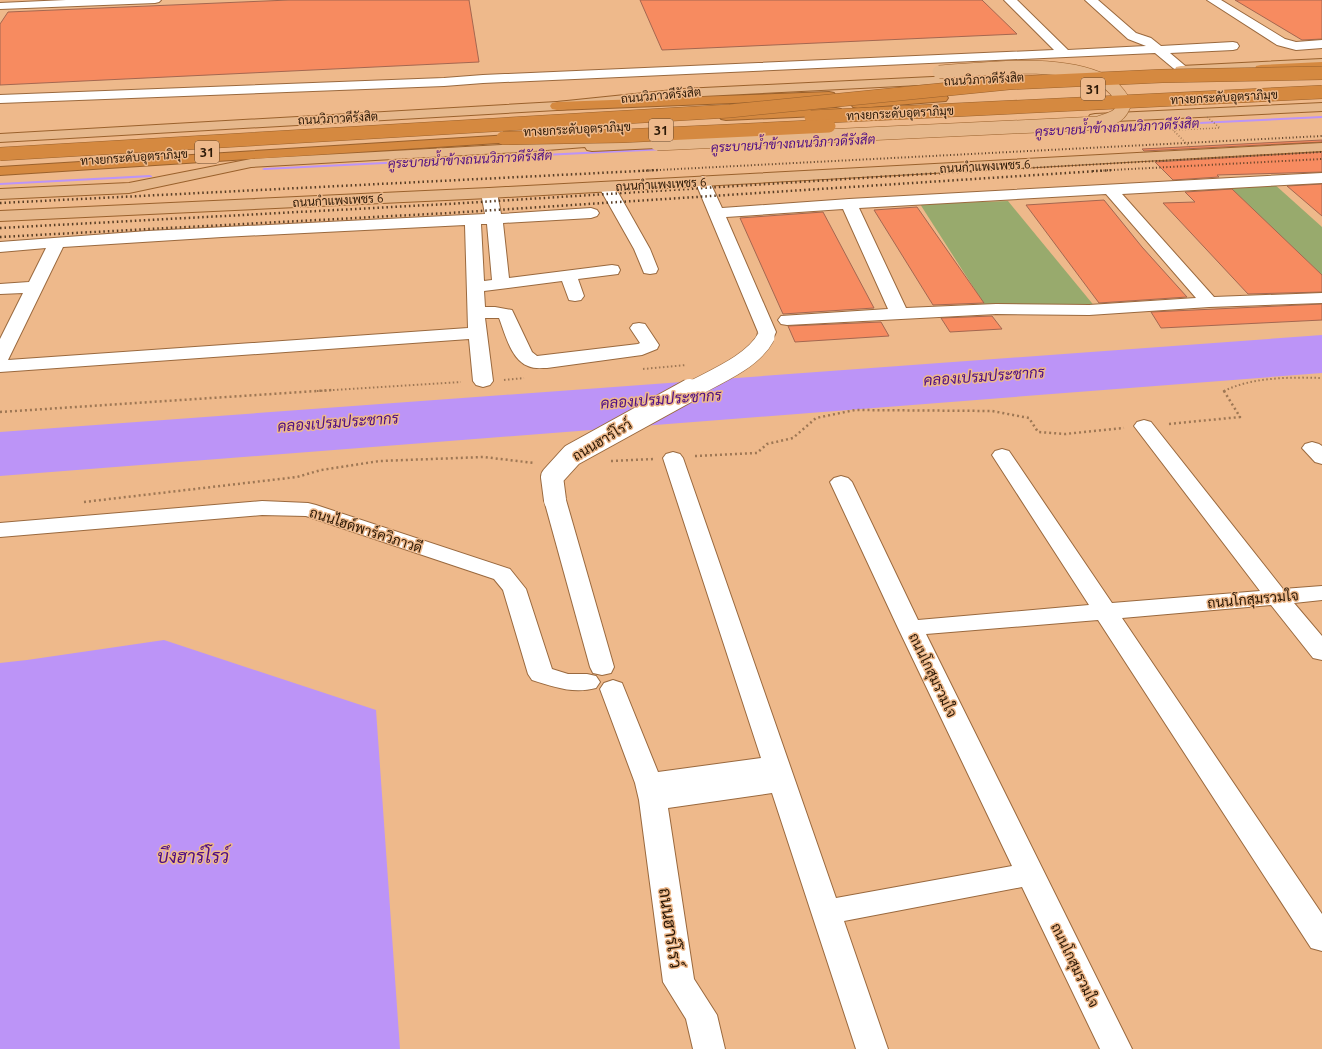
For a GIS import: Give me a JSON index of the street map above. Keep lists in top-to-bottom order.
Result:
{
  "streets": {
    "highway": ["ถนนวิภาวดีรังสิต", "31", "ทางยกระดับอุตราภิมุข"],
    "main road": ["ถนนกำแพงเพชร 6"],
    "street": ["ถนนฮาร์โรว์", "ถนนไฮด์พาร์ควิภาวดี", "ถนนโกสุมรวมใจ"]
  },
  "crossings": [
    ["ถนนกำแพงเพชร 6", "ถนนฮาร์โรว์"],
    ["ถนนฮาร์โรว์", "ถนนไฮด์พาร์ควิภาวดี"]
  ],
  "water": ["คูระบายน้ำข้างถนนวิภาวดีรังสิต", "คลองเปรมประชากร", "บึงฮาร์โรว์"]
}
